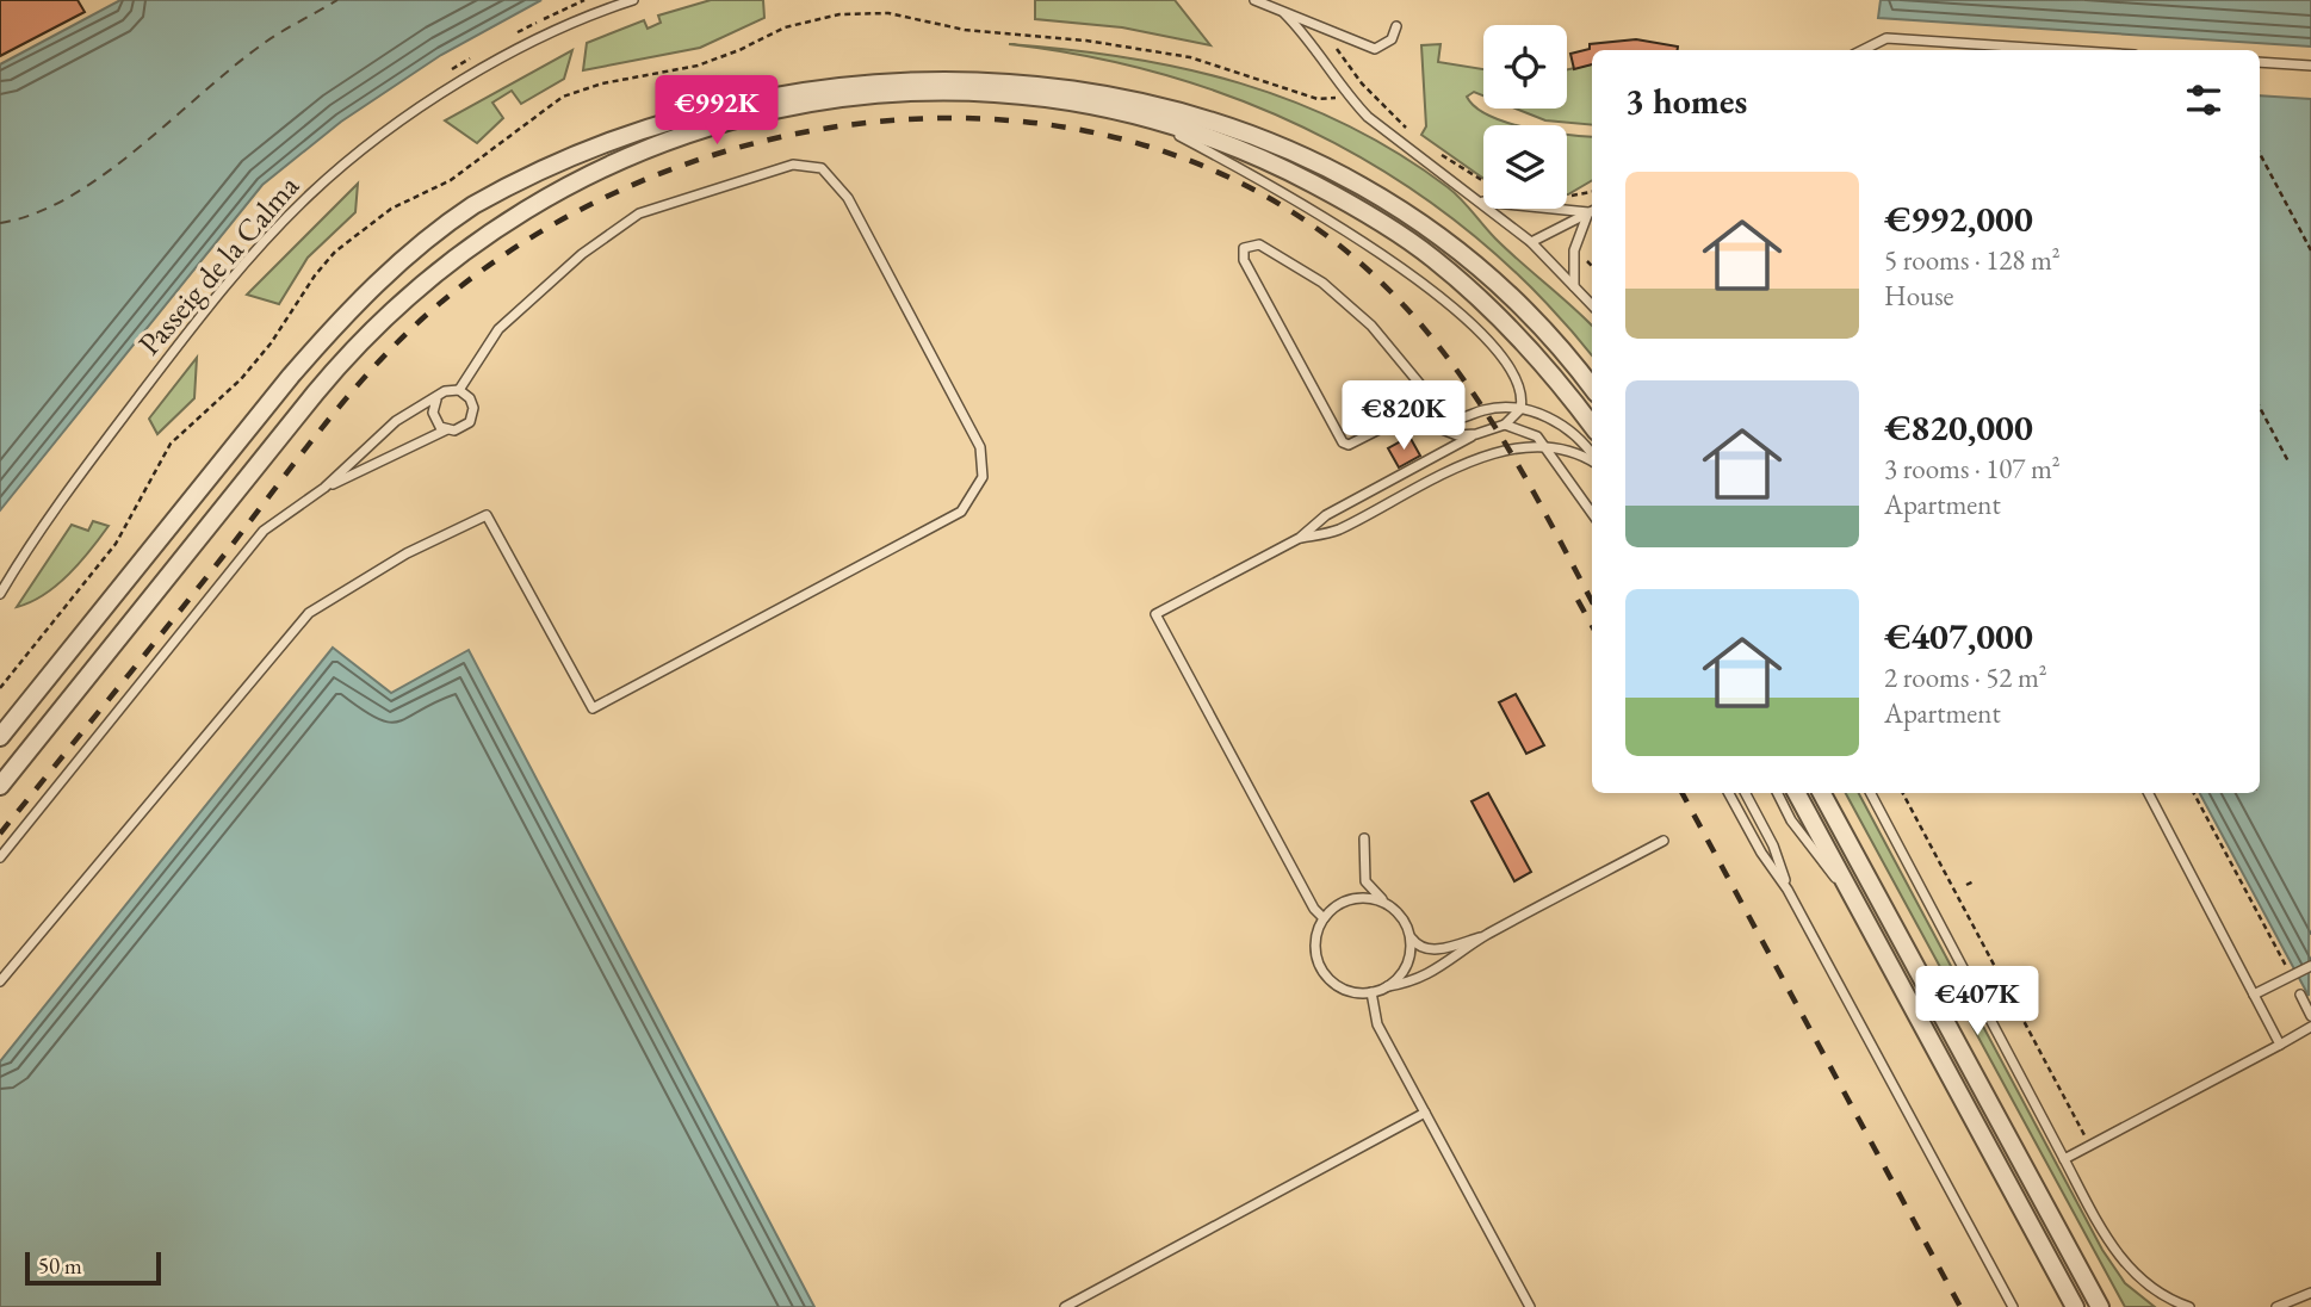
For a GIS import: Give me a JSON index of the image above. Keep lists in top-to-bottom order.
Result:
{
  "streets": {
    "lane": ["Passeig de la Calma"]
  },
  "scale_bar": "50 m",
  "page": {
    "heading": "3 homes",
    "price": ["€992K", "€820K", "€407K"],
    "list": [
      {
        "name": "€992,000",
        "note": "5 rooms · 128 m² · House"
      },
      {
        "name": "€820,000",
        "note": "3 rooms · 107 m² · Apartment"
      },
      {
        "name": "€407,000",
        "note": "2 rooms · 52 m² · Apartment"
      }
    ],
    "scale": "50 m"
  }
}
